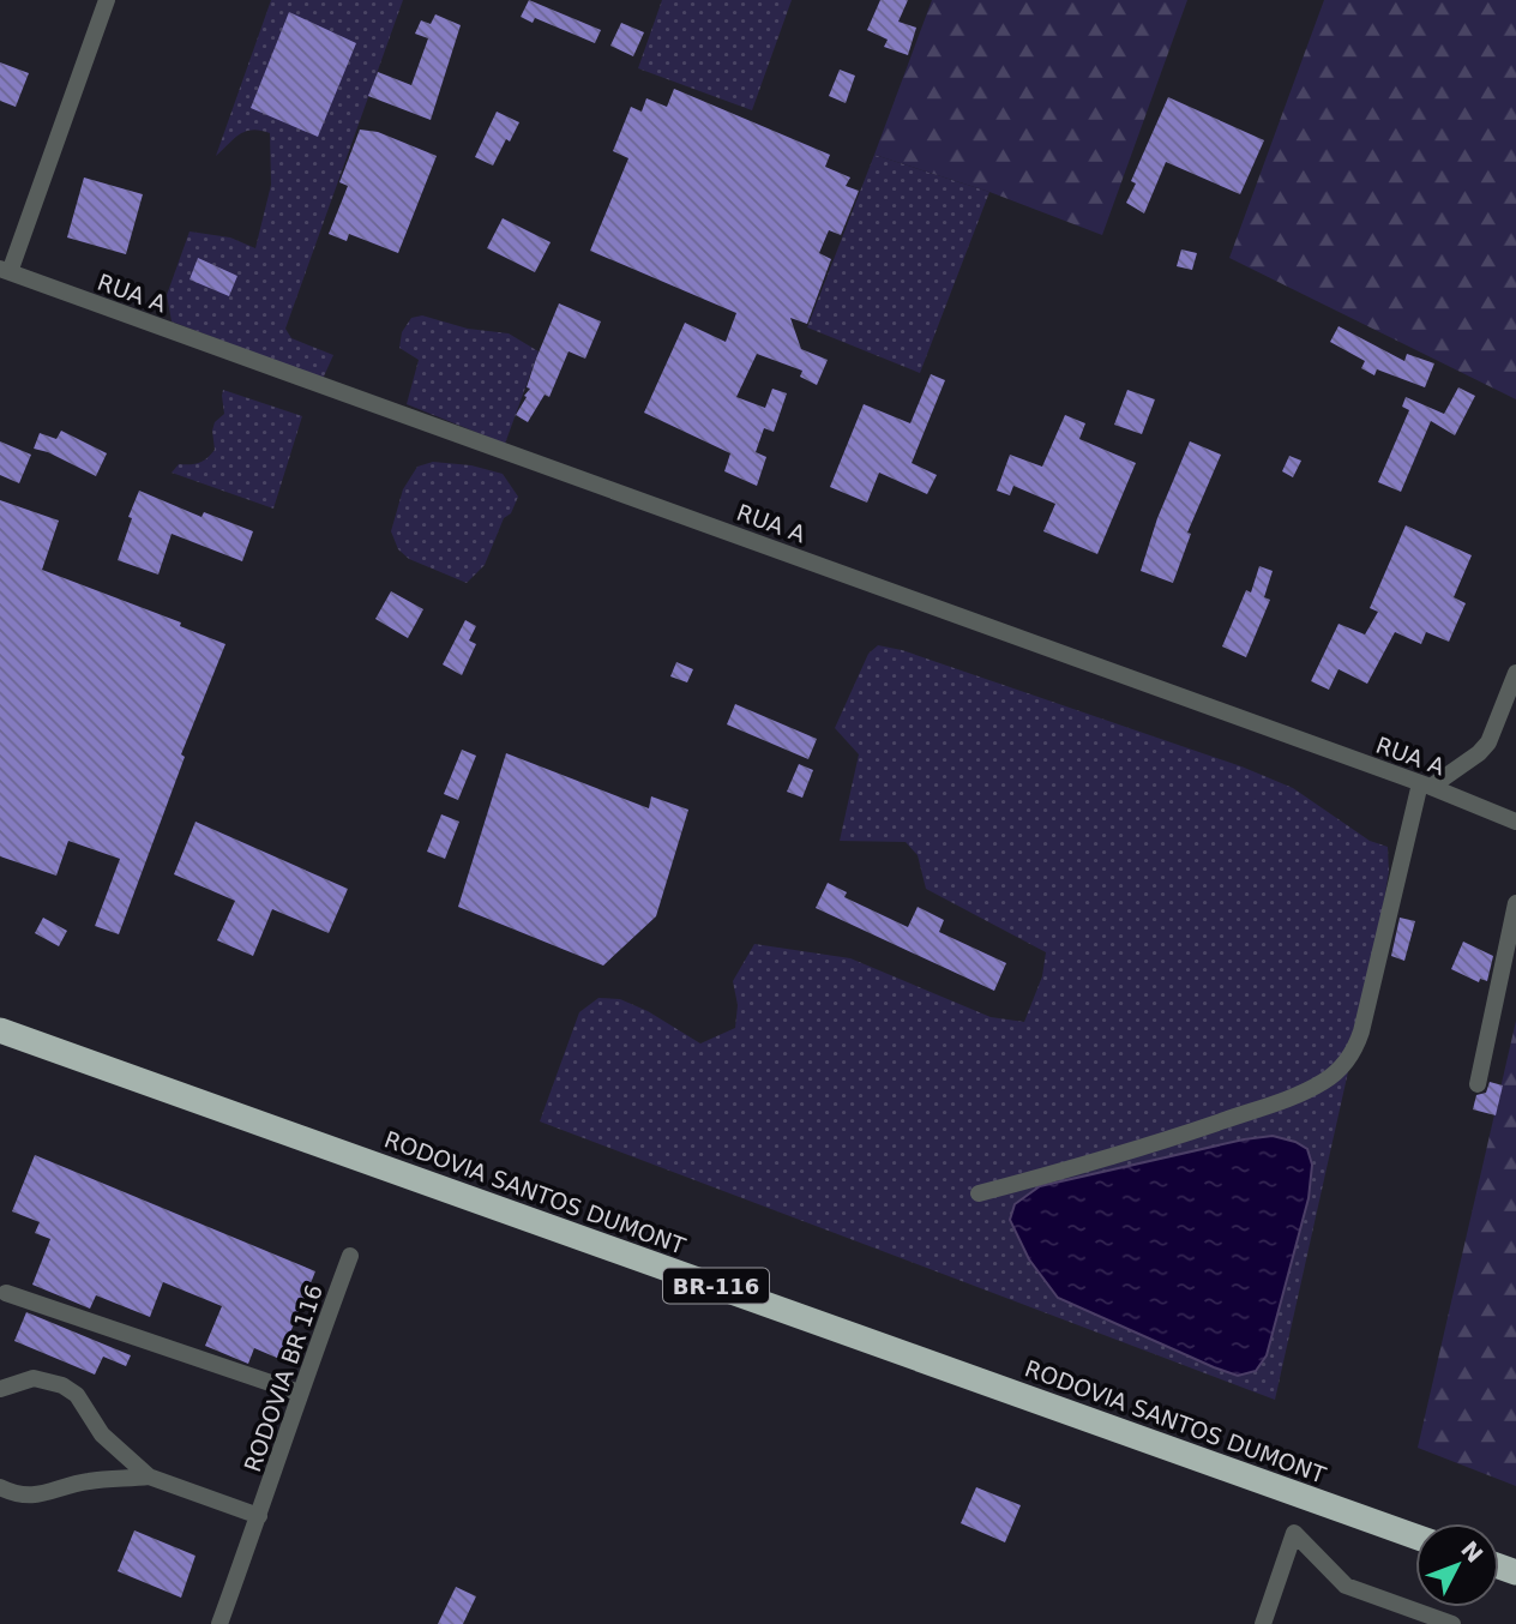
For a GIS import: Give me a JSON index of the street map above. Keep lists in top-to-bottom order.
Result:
{
  "streets": {
    "highway": ["RODOVIA SANTOS DUMONT", "BR-116"],
    "street": ["RUA A", "RODOVIA BR 116"]
  },
  "north": "top right"
}
